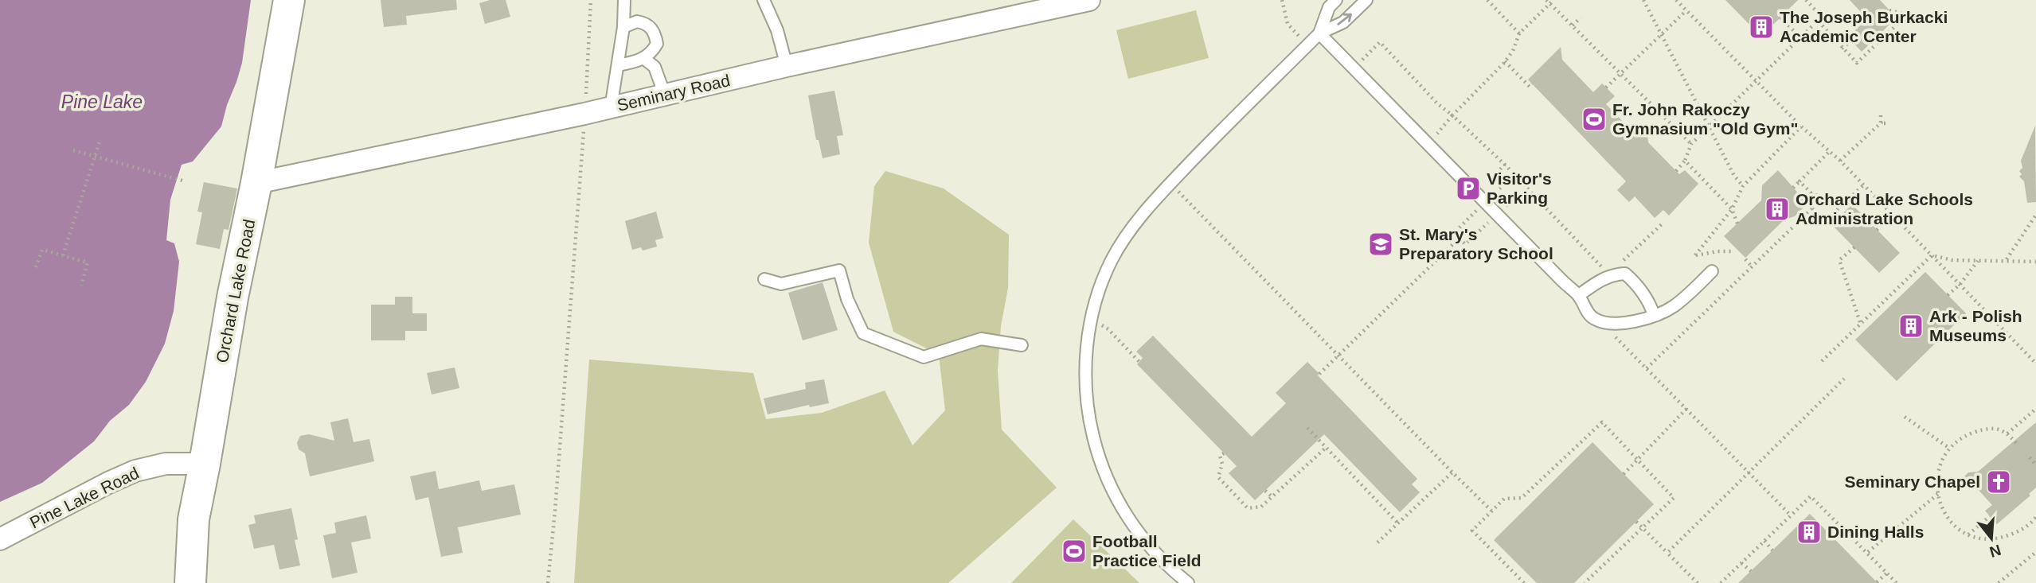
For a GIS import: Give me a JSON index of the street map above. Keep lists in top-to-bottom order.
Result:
{
  "streets": {
    "main road": ["Orchard Lake Road"],
    "street": ["Seminary Road", "Pine Lake Road"]
  },
  "crossings": [
    ["Seminary Road", "Orchard Lake Road"],
    ["Orchard Lake Road", "Pine Lake Road"]
  ],
  "water": ["Pine Lake"],
  "places": {
    "building": [
      "The Joseph Burkacki Academic Center",
      "Orchard Lake Schools Administration",
      "Ark - Polish Museums",
      "Dining Halls"
    ],
    "sports": ["Fr. John Rakoczy Gymnasium \"Old Gym\"", "Football Practice Field"],
    "parking": ["Visitor's Parking"],
    "school or university": ["St. Mary's Preparatory School"],
    "church": ["Seminary Chapel"]
  },
  "north": "bottom"
}
